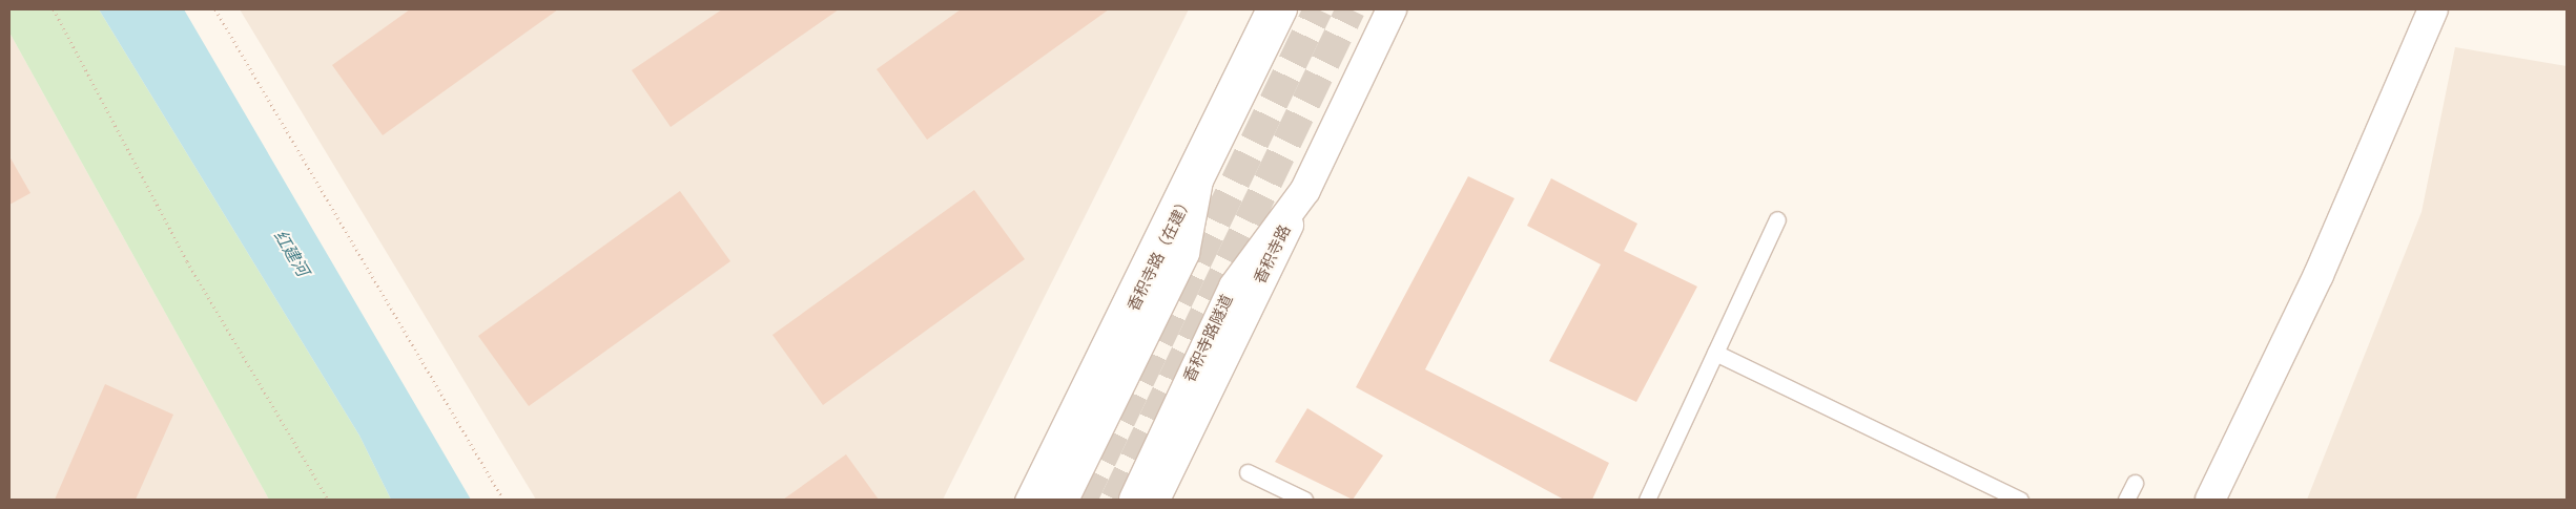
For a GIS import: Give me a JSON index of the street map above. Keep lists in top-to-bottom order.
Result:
{
  "streets": {
    "street": ["香积寺路（在建）", "香积寺路", "香积寺路隧道"]
  },
  "crossings": [
    ["香积寺路", "香积寺路隧道"]
  ],
  "water": ["红建河"]
}
